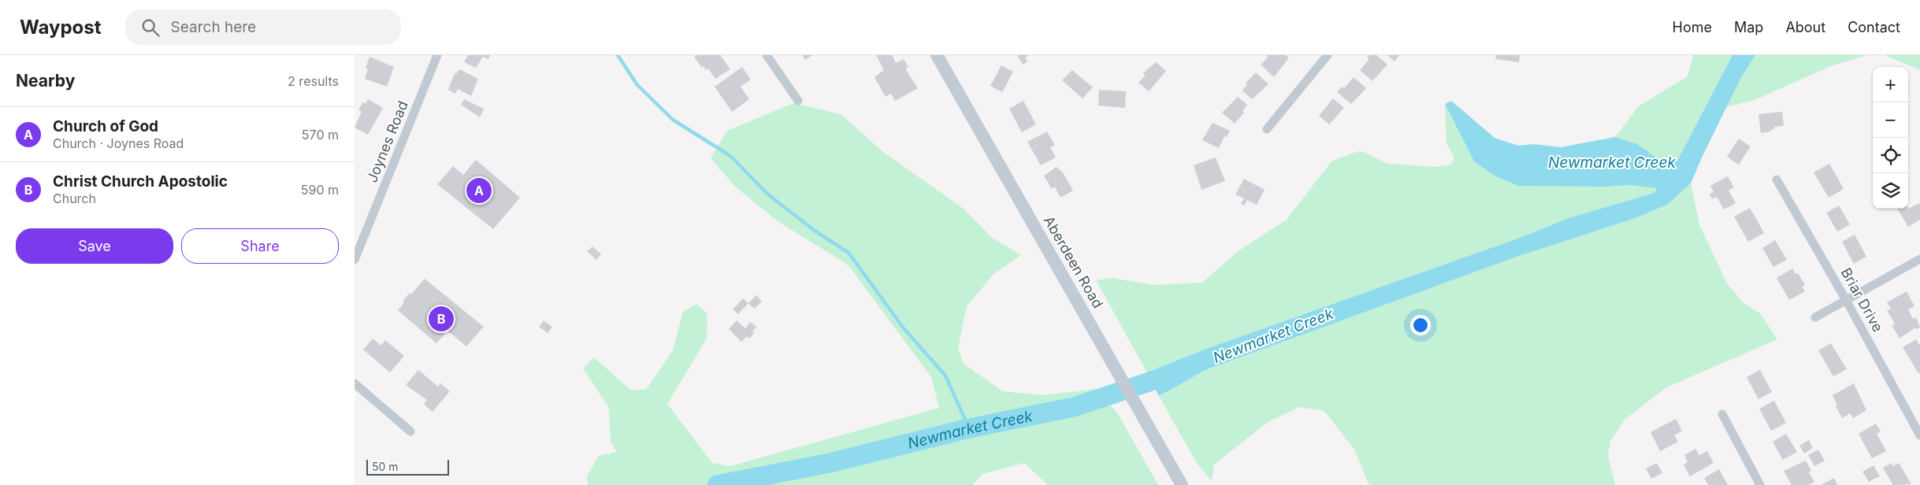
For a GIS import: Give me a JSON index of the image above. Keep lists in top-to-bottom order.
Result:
{
  "streets": {
    "main road": ["Aberdeen Road"],
    "street": ["Joynes Road", "Briar Drive"]
  },
  "water": ["Newmarket Creek"],
  "scale_bar": "50 m",
  "page": {
    "header": "Waypost",
    "search": "Search here",
    "nav": [
      "Home",
      "Map",
      "About",
      "Contact"
    ],
    "heading": ["Nearby", "2 results"],
    "map_buttons": ["+", "−"],
    "list": [
      {
        "mark": "A",
        "name": "Church of God",
        "note": "Church · Joynes Road",
        "value": "570 m"
      },
      {
        "mark": "B",
        "name": "Christ Church Apostolic",
        "note": "Church",
        "value": "590 m"
      }
    ],
    "pins": ["A", "B"],
    "buttons": ["Save", "Share"],
    "scale": "50 m"
  }
}
